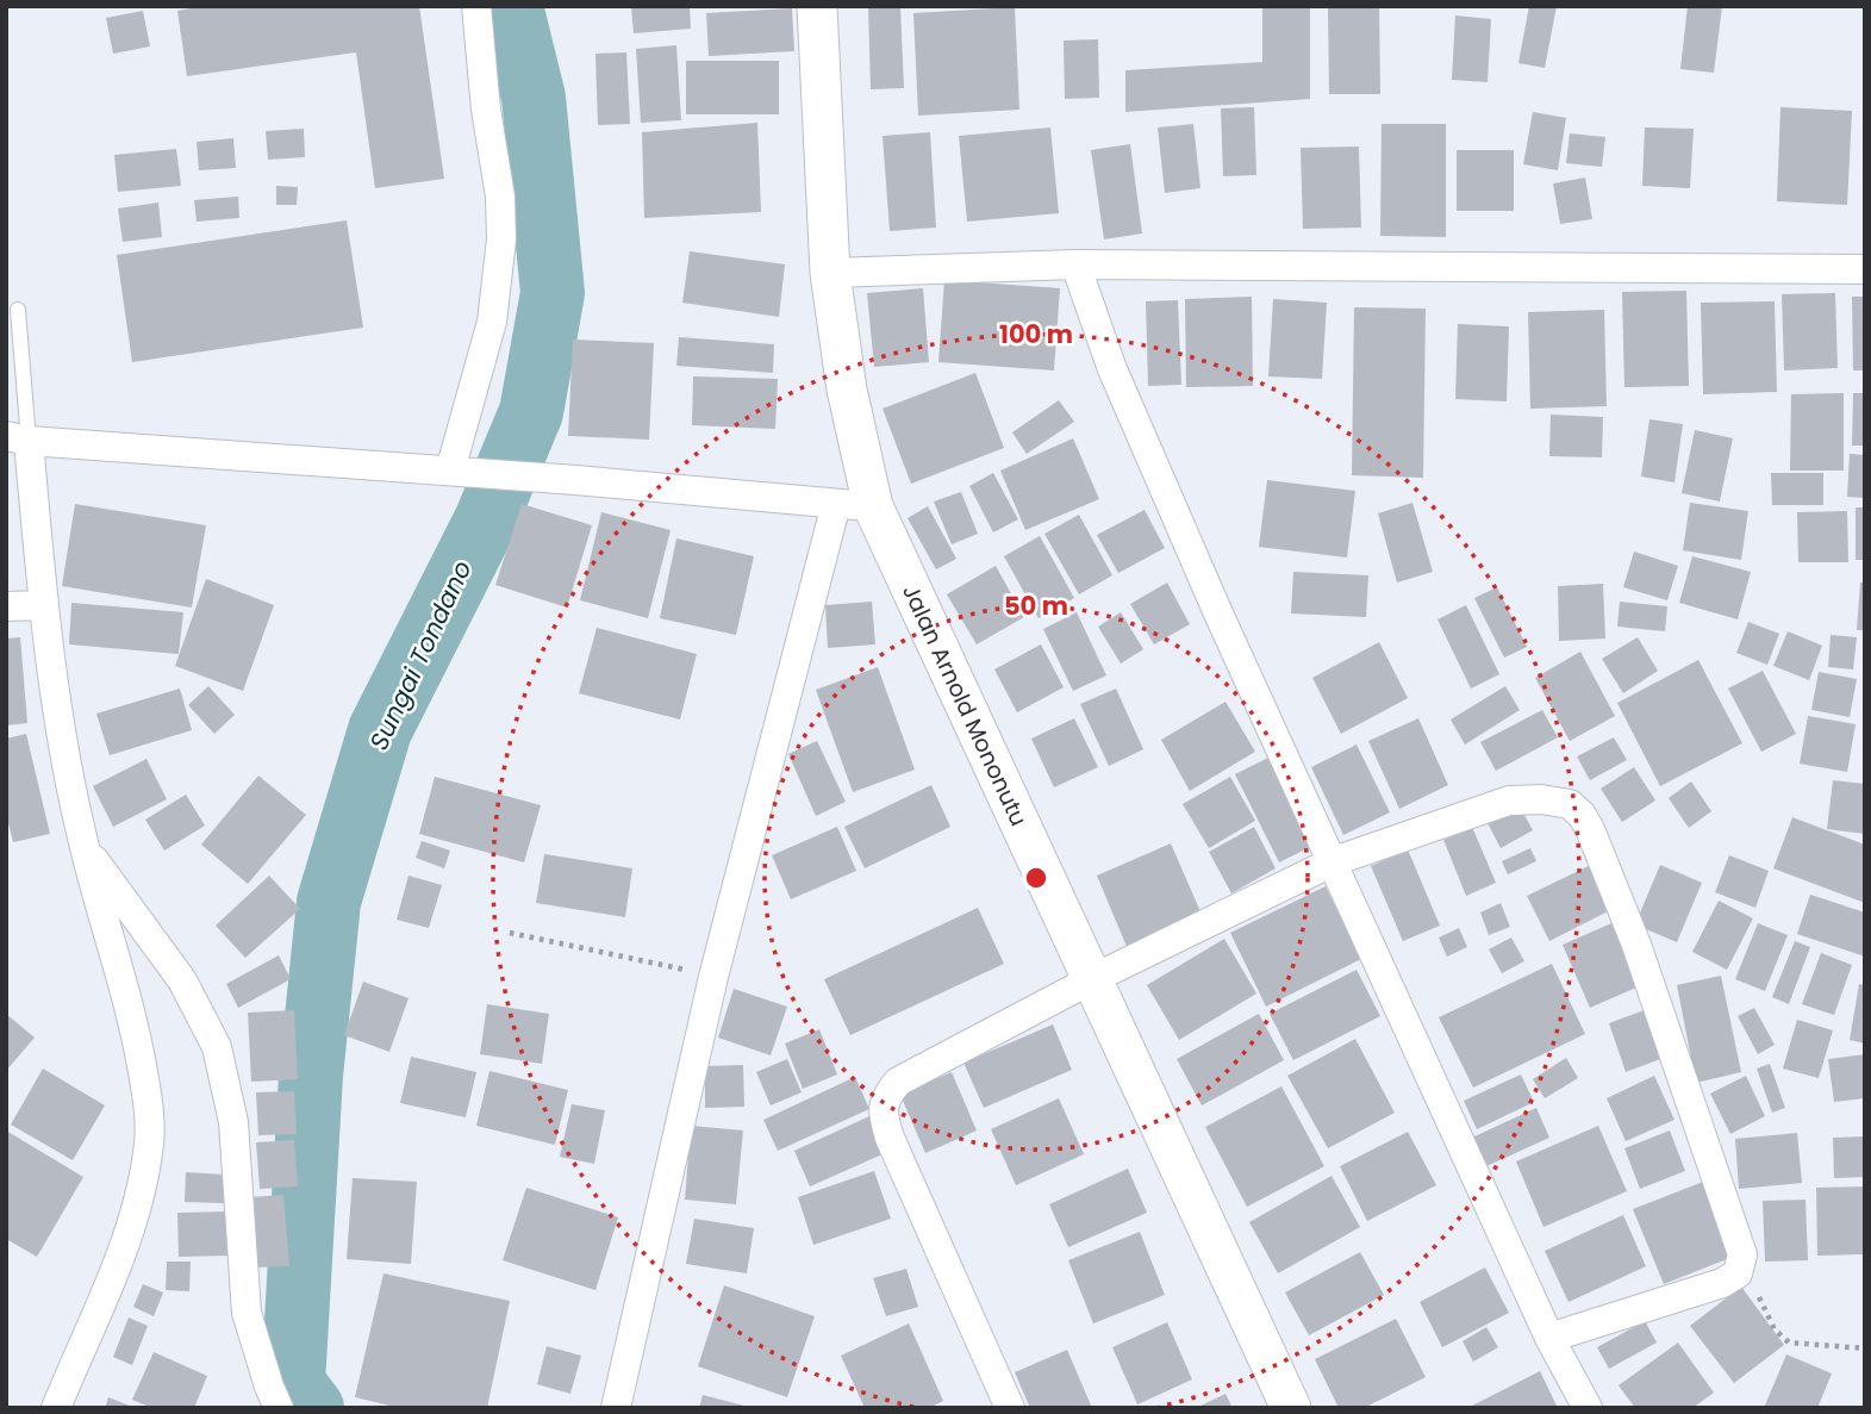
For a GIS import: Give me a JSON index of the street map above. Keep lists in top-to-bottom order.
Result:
{
  "streets": {
    "street": ["Jalan Arnold Mononutu"]
  },
  "water": ["Sungai Tondano"],
  "rings": ["100 m", "50 m"]
}
